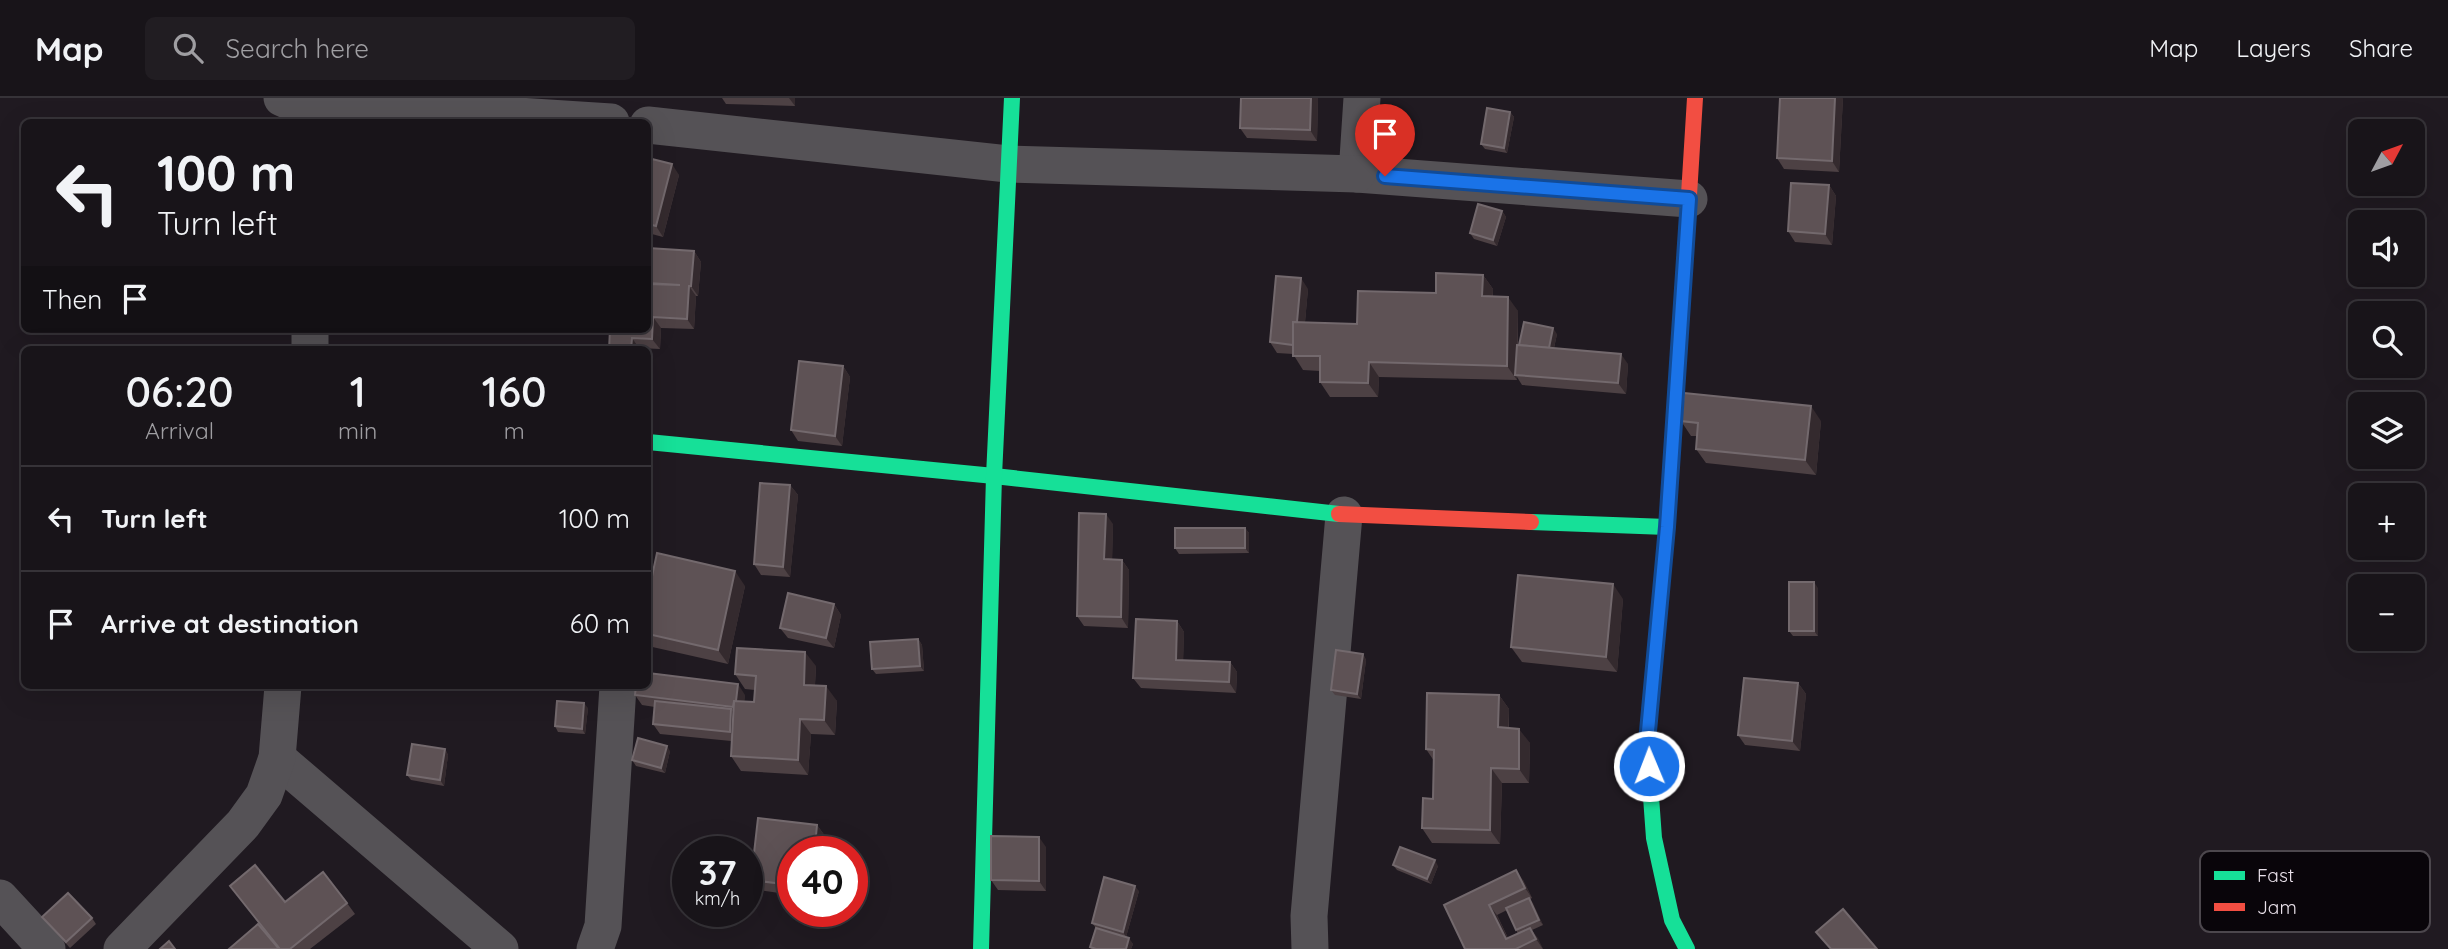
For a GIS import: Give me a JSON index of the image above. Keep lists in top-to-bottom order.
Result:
{
  "legend": ["Fast", "Jam"],
  "north": "top right",
  "page": {
    "header": "Map",
    "search": "Search here",
    "nav": ["Map", "Layers", "Share"],
    "map_buttons": ["+", "−"],
    "turn": ["100 m", "Turn left"],
    "then": "Then",
    "eta": [
      "06:20",
      "Arrival",
      "1",
      "min",
      "160",
      "m"
    ],
    "list": [
      {
        "name": "Turn left",
        "value": "100 m"
      },
      {
        "name": "Arrive at destination",
        "value": "60 m"
      }
    ],
    "speed": "37 km/h",
    "limit": "40"
  }
}
